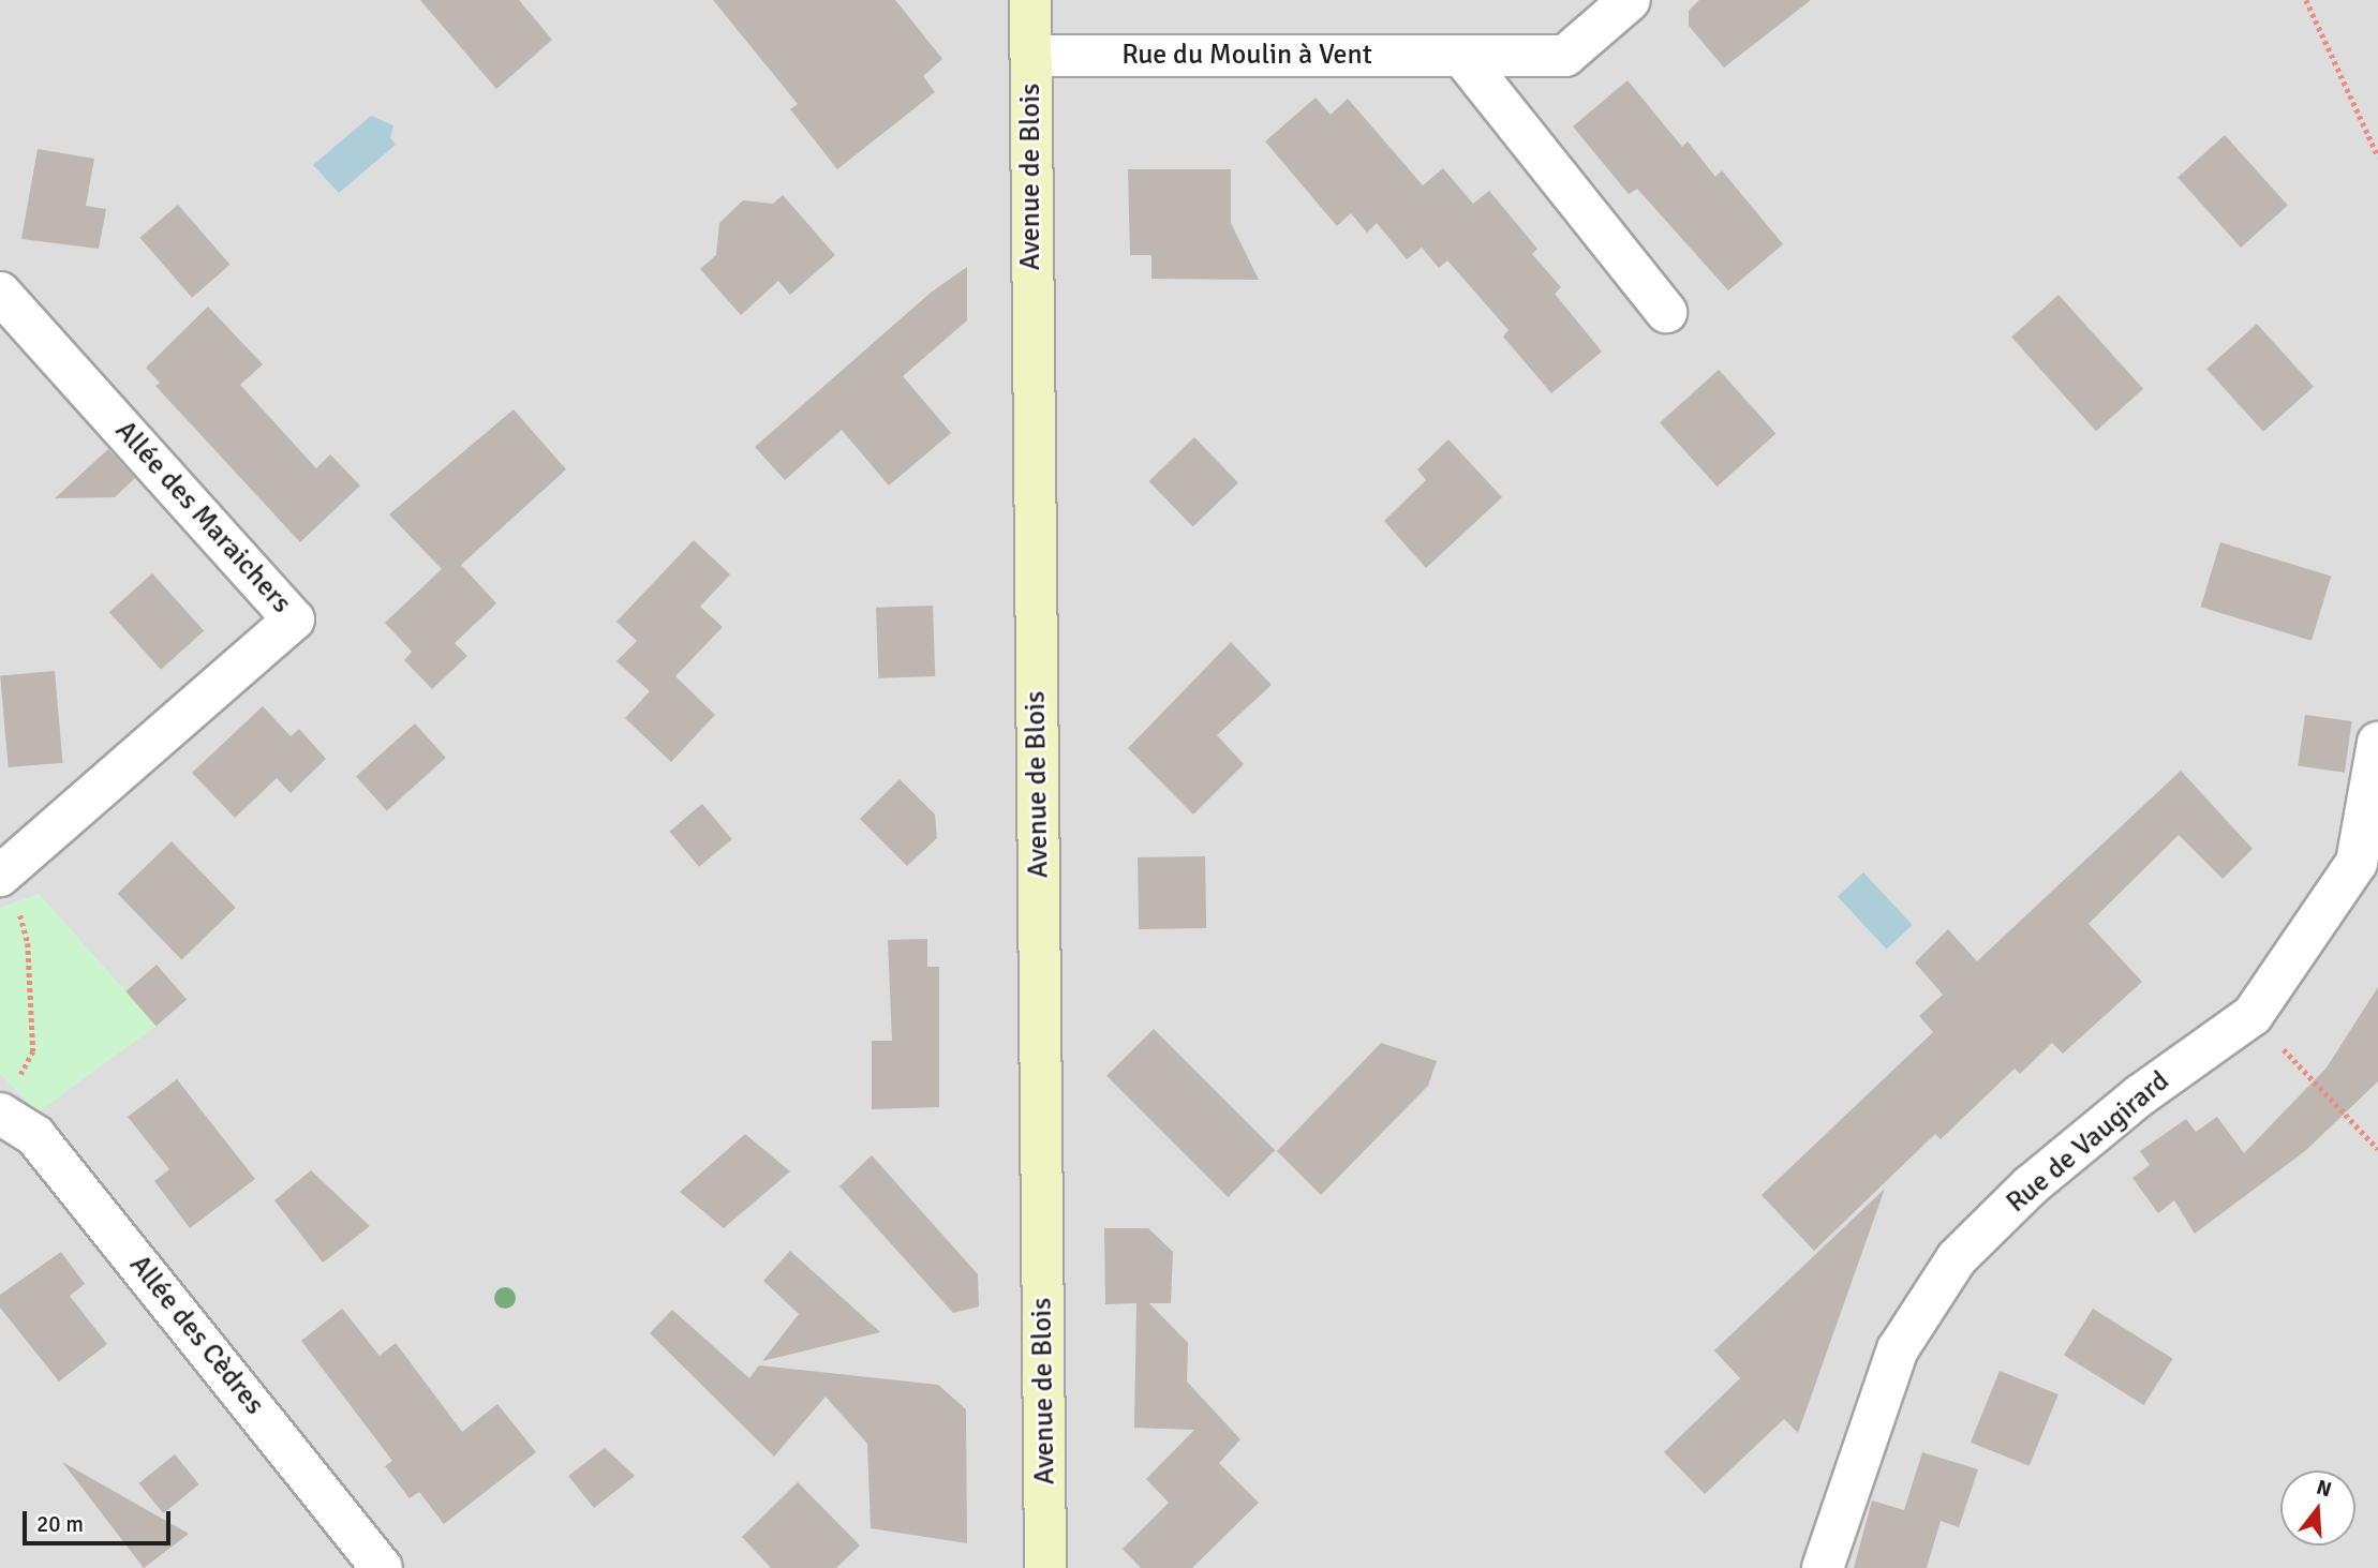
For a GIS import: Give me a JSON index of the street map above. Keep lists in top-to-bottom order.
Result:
{
  "streets": {
    "main road": ["Avenue de Blois"],
    "street": [
      "Rue du Moulin à Vent",
      "Allée des Maraichers",
      "Rue de Vaugirard",
      "Allée des Cèdres"
    ]
  },
  "crossings": [
    ["Rue du Moulin à Vent", "Avenue de Blois"]
  ],
  "scale_bar": "20 m",
  "north": "top"
}
